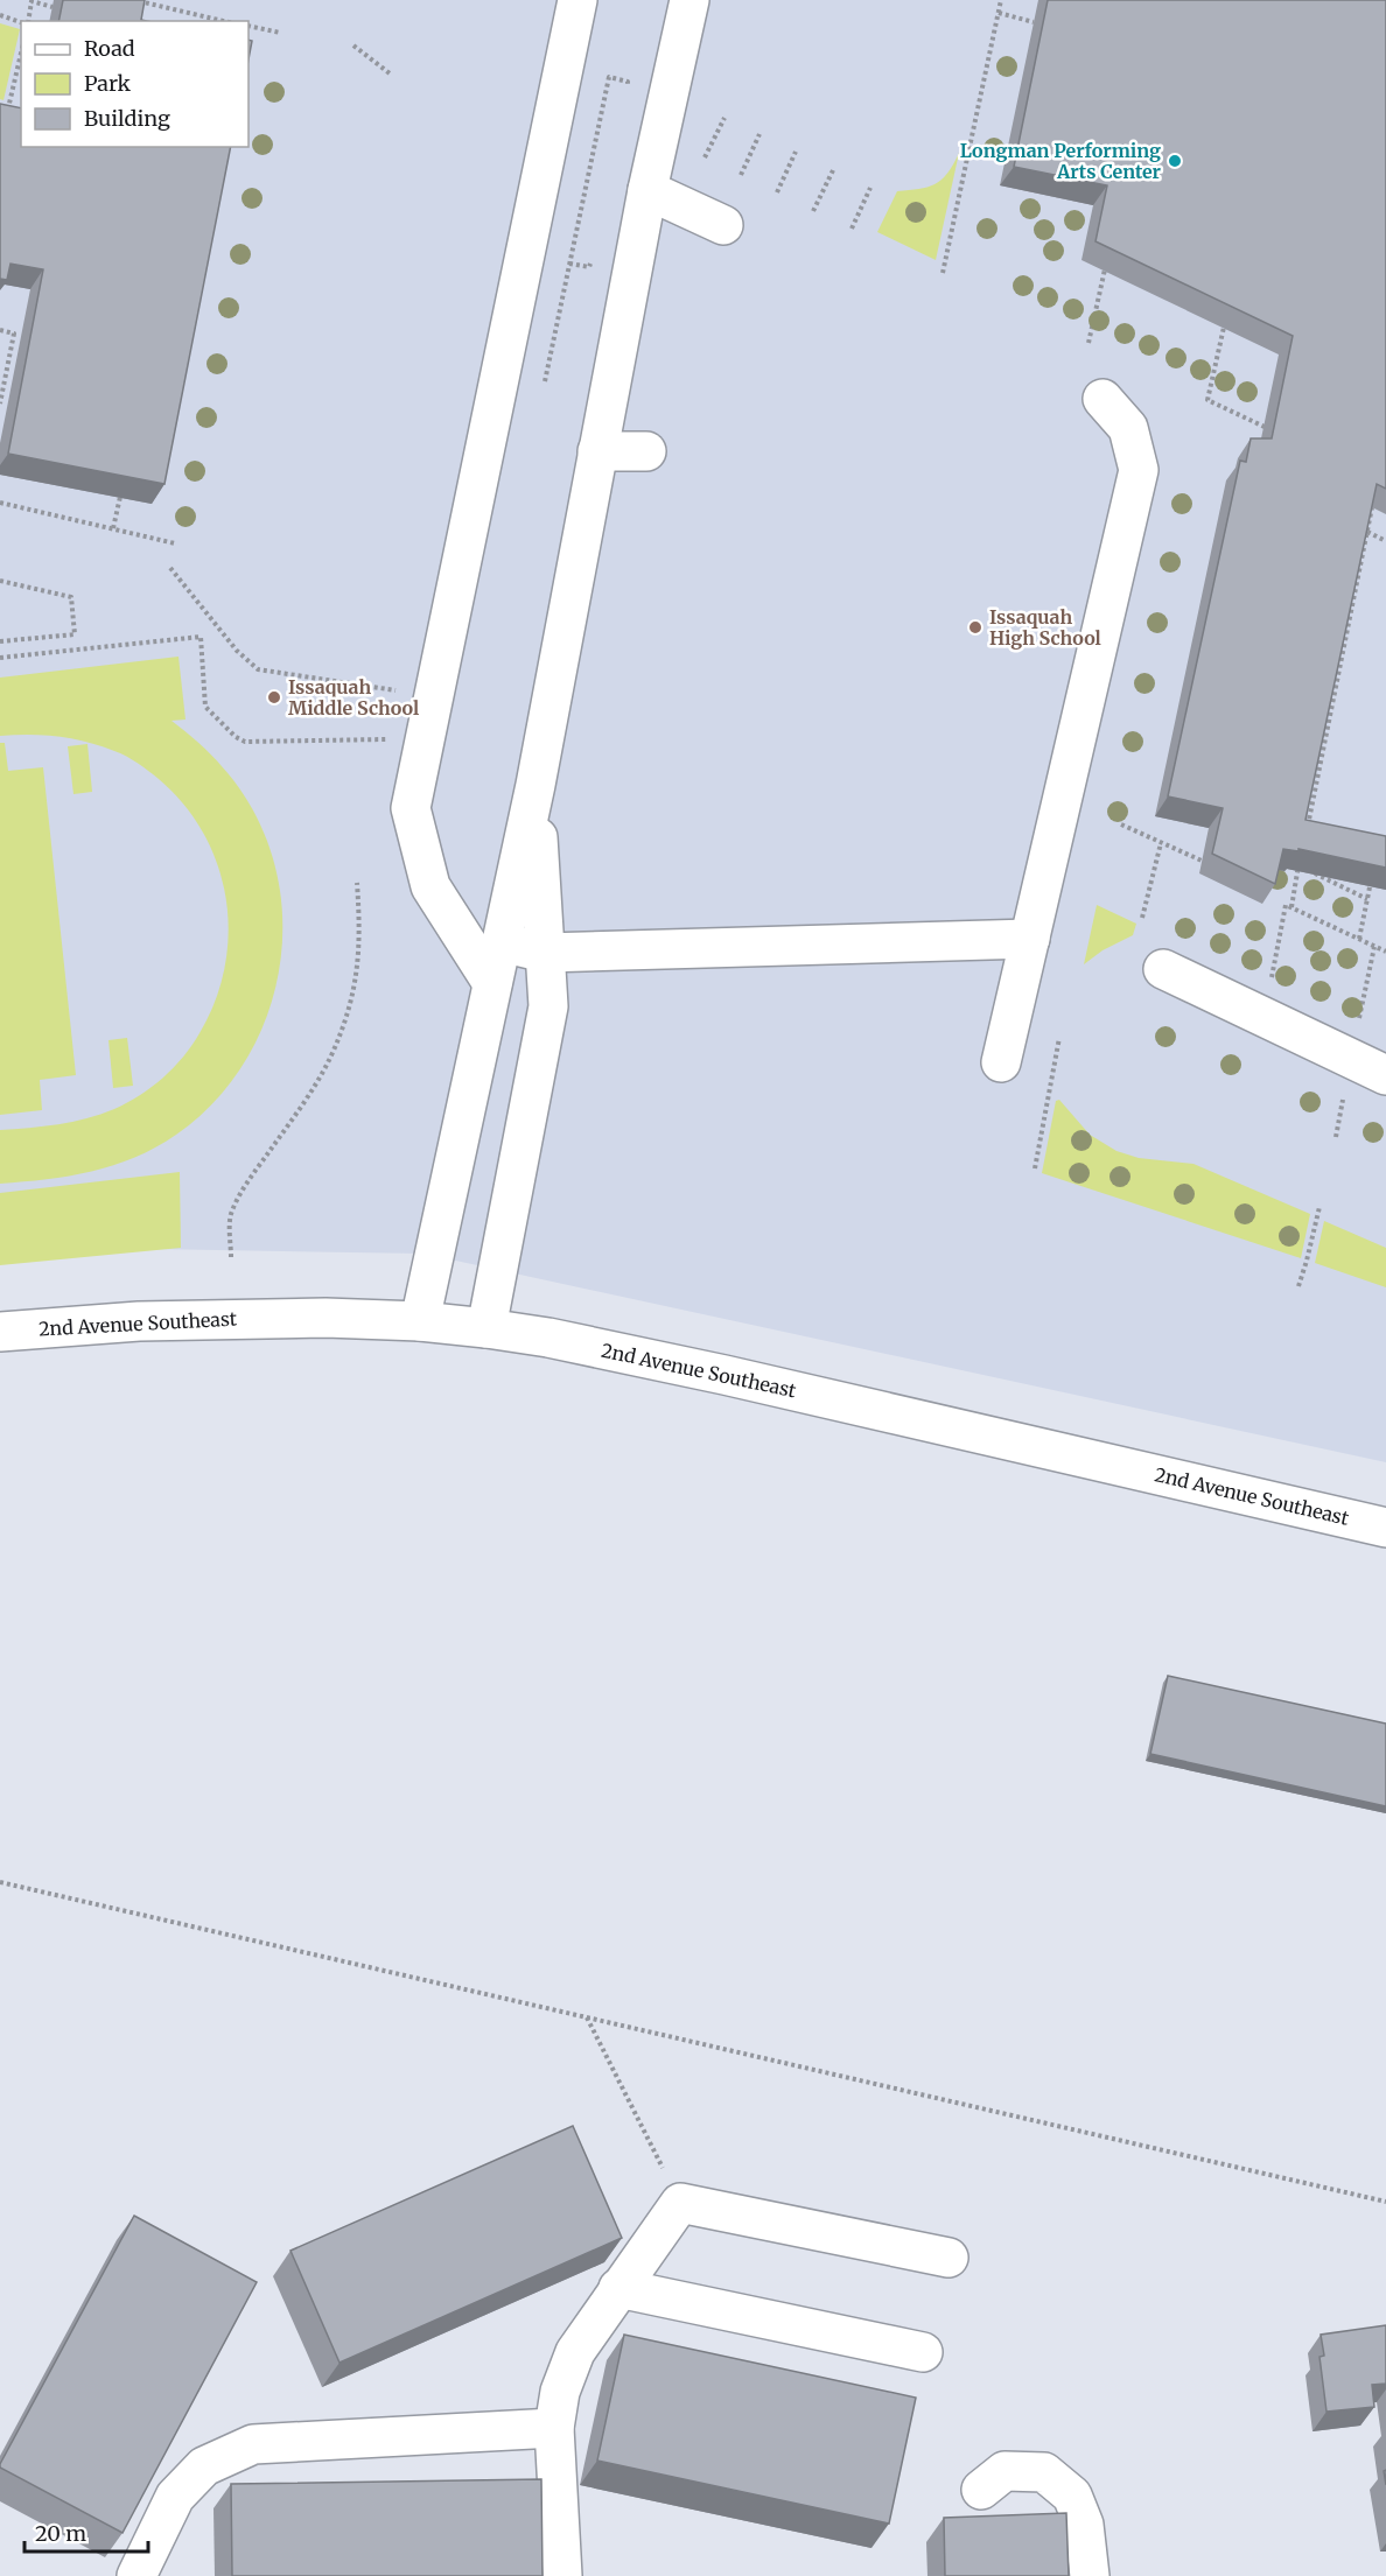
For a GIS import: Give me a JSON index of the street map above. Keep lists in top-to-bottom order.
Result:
{
  "streets": {
    "street": ["2nd Avenue Southeast"]
  },
  "places": ["Longman Performing Arts Center", "Issaquah High School", "Issaquah Middle School"],
  "legend": ["Road", "Park", "Building"],
  "scale_bar": "20 m"
}
